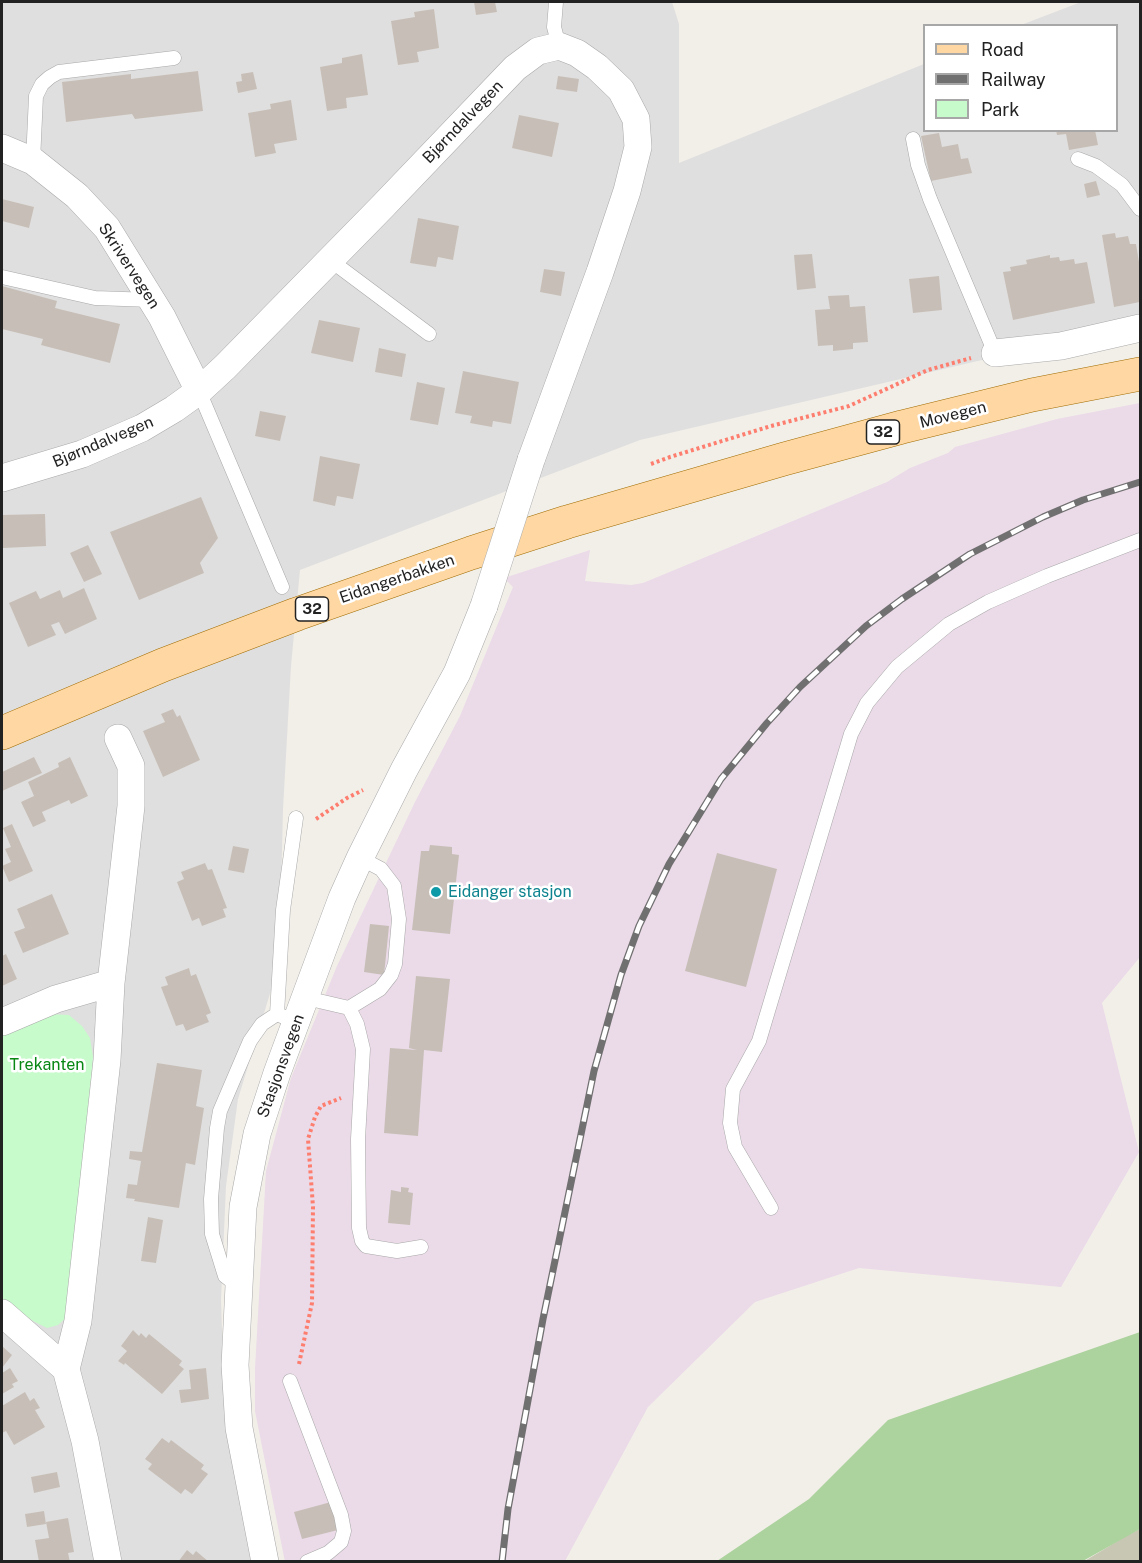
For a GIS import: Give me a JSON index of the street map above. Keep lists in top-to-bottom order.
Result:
{
  "streets": {
    "main road": ["Movegen", "32", "Eidangerbakken"],
    "street": ["Bjørndalvegen", "Skrivervegen", "Stasjonsvegen"]
  },
  "crossings": [
    ["Bjørndalvegen", "Skrivervegen"],
    ["Bjørndalvegen", "Stasjonsvegen"],
    ["Movegen", "Eidangerbakken"]
  ],
  "parks": ["Trekanten"],
  "places": ["Eidanger stasjon"],
  "legend": ["Road", "Railway", "Park"]
}
